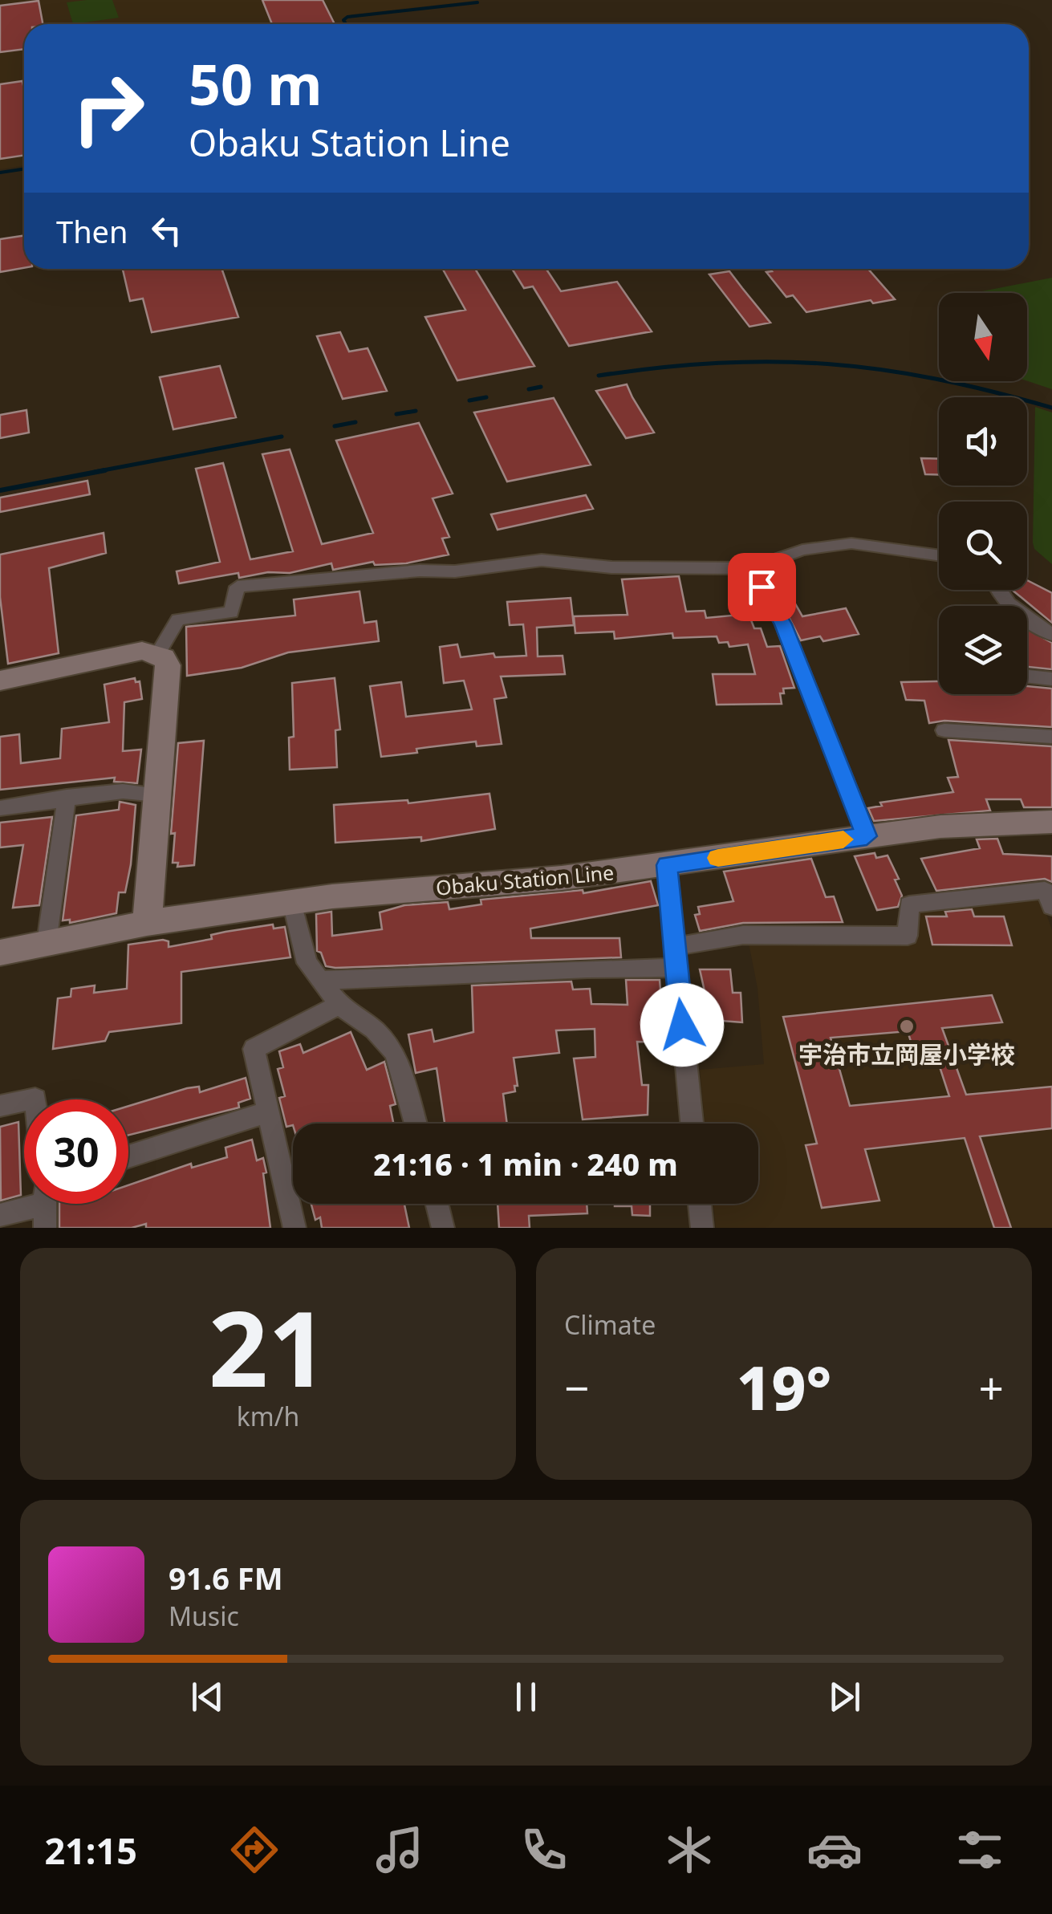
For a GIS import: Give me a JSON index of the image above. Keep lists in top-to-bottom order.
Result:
{
  "streets": {
    "main road": ["Obaku Station Line"]
  },
  "places": ["宇治市立岡屋小学校"],
  "north": "bottom",
  "page": {
    "turn": ["50 m", "Obaku Station Line"],
    "then": "Then",
    "limit": "30",
    "trip": "21:16 · 1 min · 240 m",
    "tile": [
      ["21", "km/h"],
      "Climate"
    ],
    "heat": ["−", "19°", "+"],
    "song": ["91.6 FM", "Music"],
    "tabs": "21:15"
  }
}
